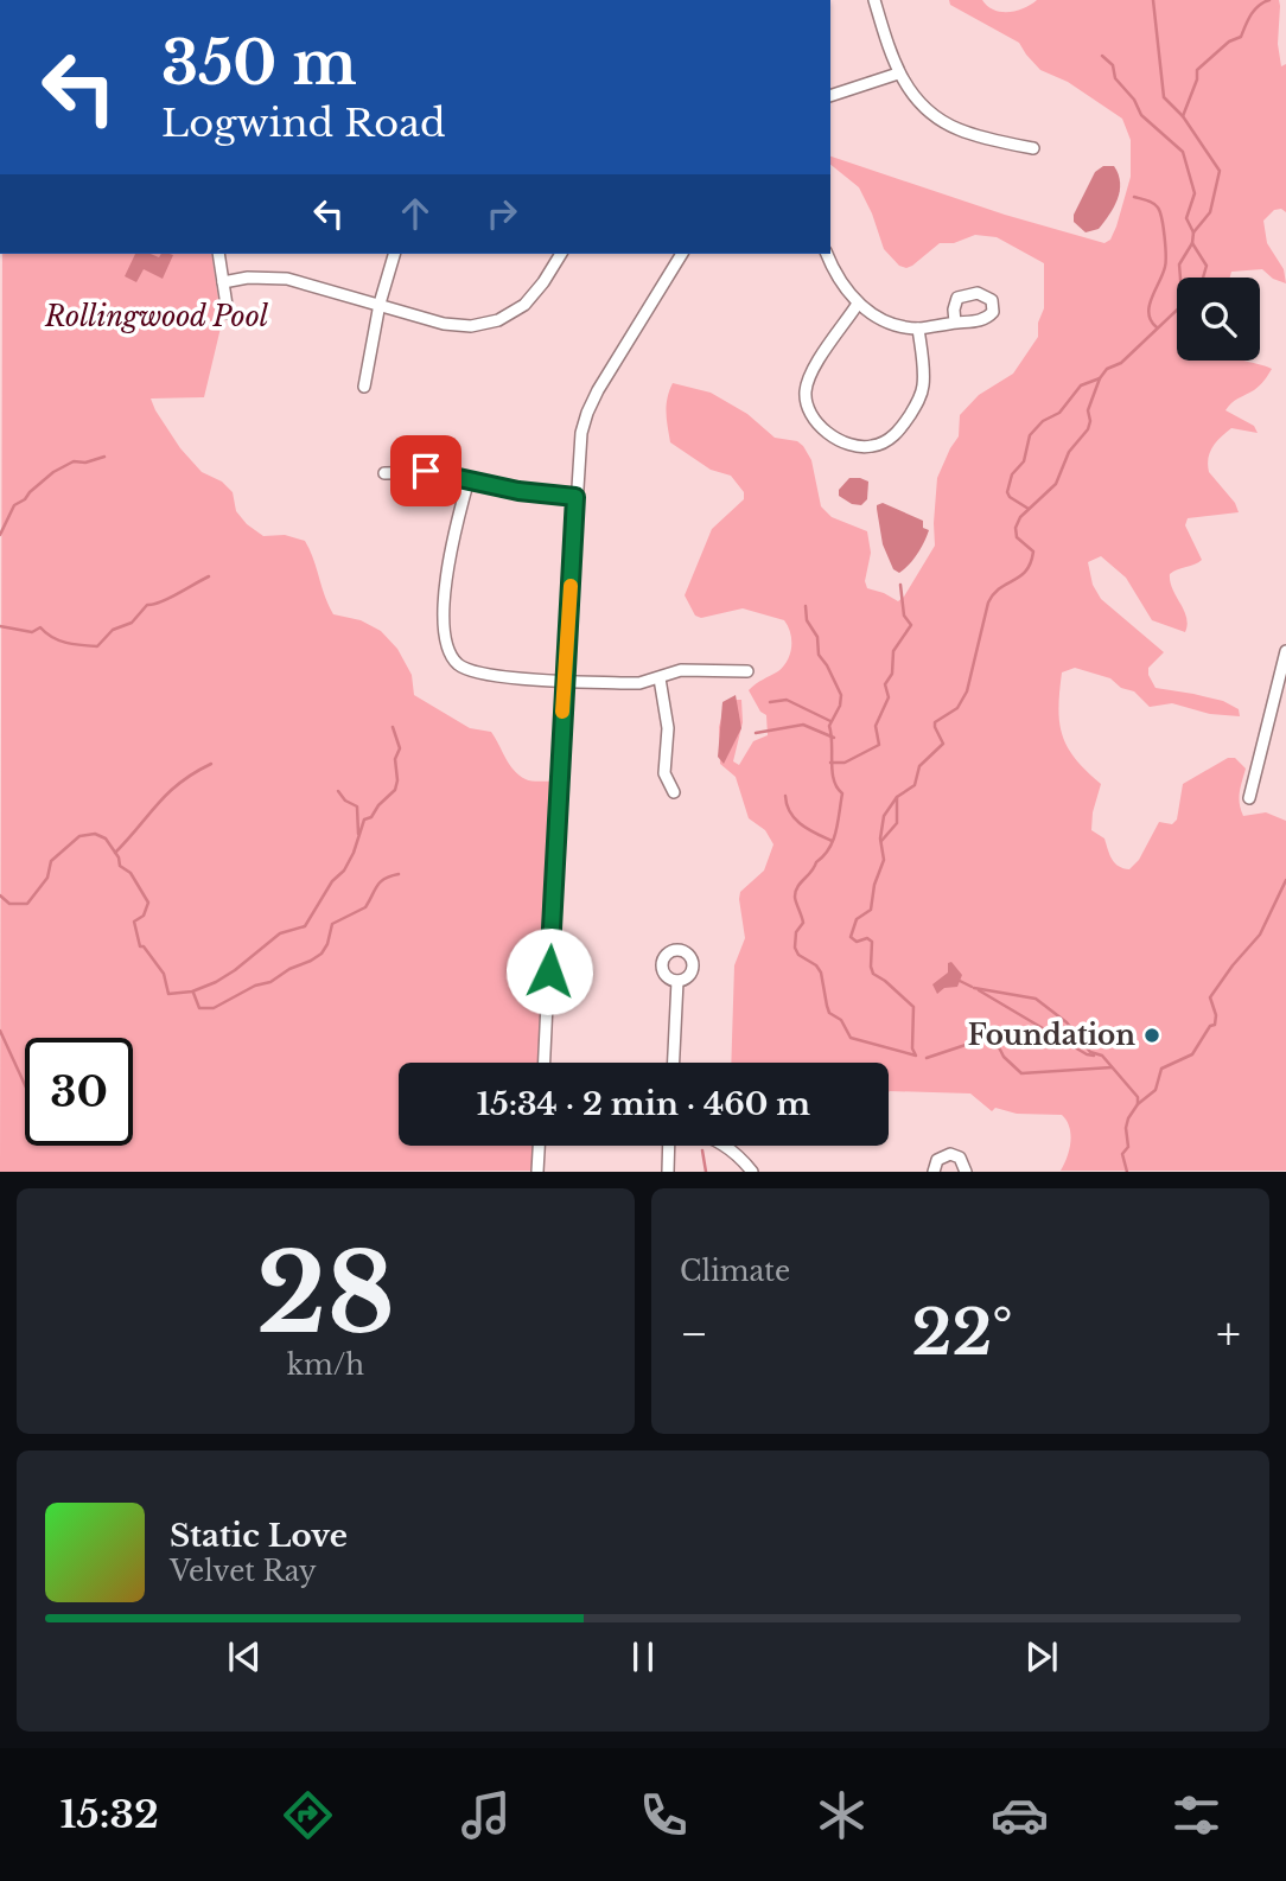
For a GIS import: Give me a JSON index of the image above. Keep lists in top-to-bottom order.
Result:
{
  "parks": ["Rollingwood Pool"],
  "places": ["Foundation"],
  "page": {
    "turn": ["350 m", "Logwind Road"],
    "limit": "30",
    "trip": "15:34 · 2 min · 460 m",
    "tile": [
      ["28", "km/h"],
      "Climate"
    ],
    "heat": ["−", "22°", "+"],
    "song": ["Static Love", "Velvet Ray"],
    "tabs": "15:32"
  }
}
